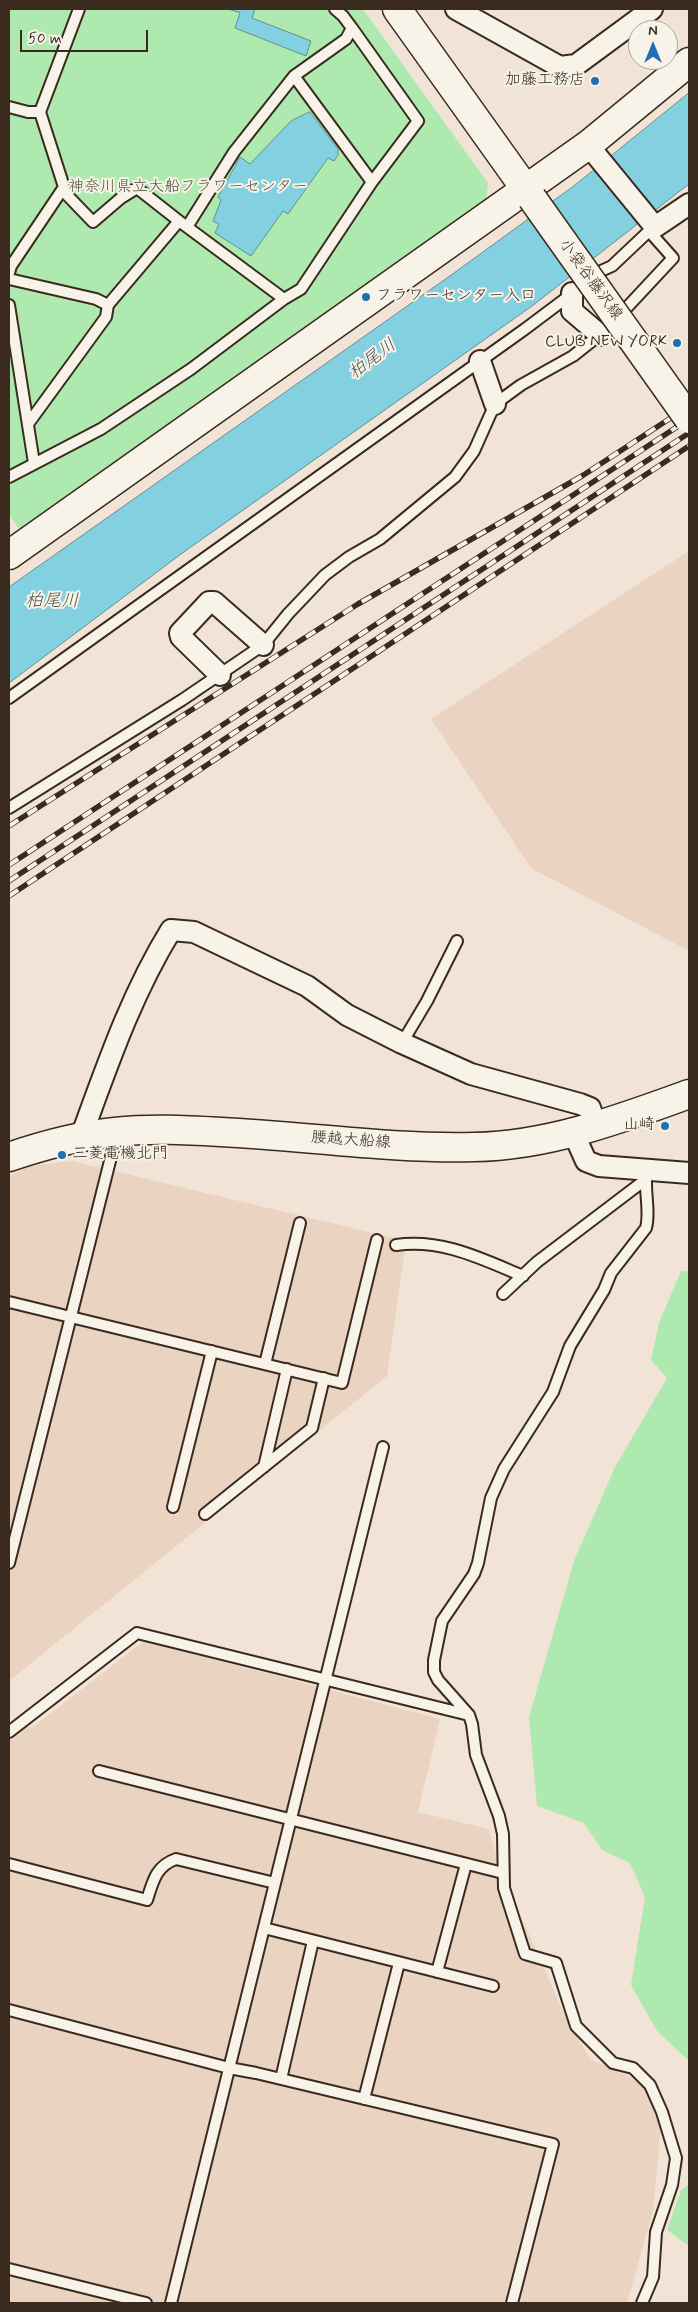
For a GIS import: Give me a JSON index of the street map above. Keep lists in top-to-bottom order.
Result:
{
  "streets": {
    "main road": ["小袋谷藤沢線", "腰越大船線"]
  },
  "water": ["柏尾川"],
  "parks": ["神奈川県立大船フラワーセンター"],
  "places": [
    "加藤工務店",
    "フラワーセンター入口",
    "CLUB NEW YORK",
    "山崎",
    "三菱電機北門"
  ],
  "scale_bar": "50 m",
  "north": "top"
}
